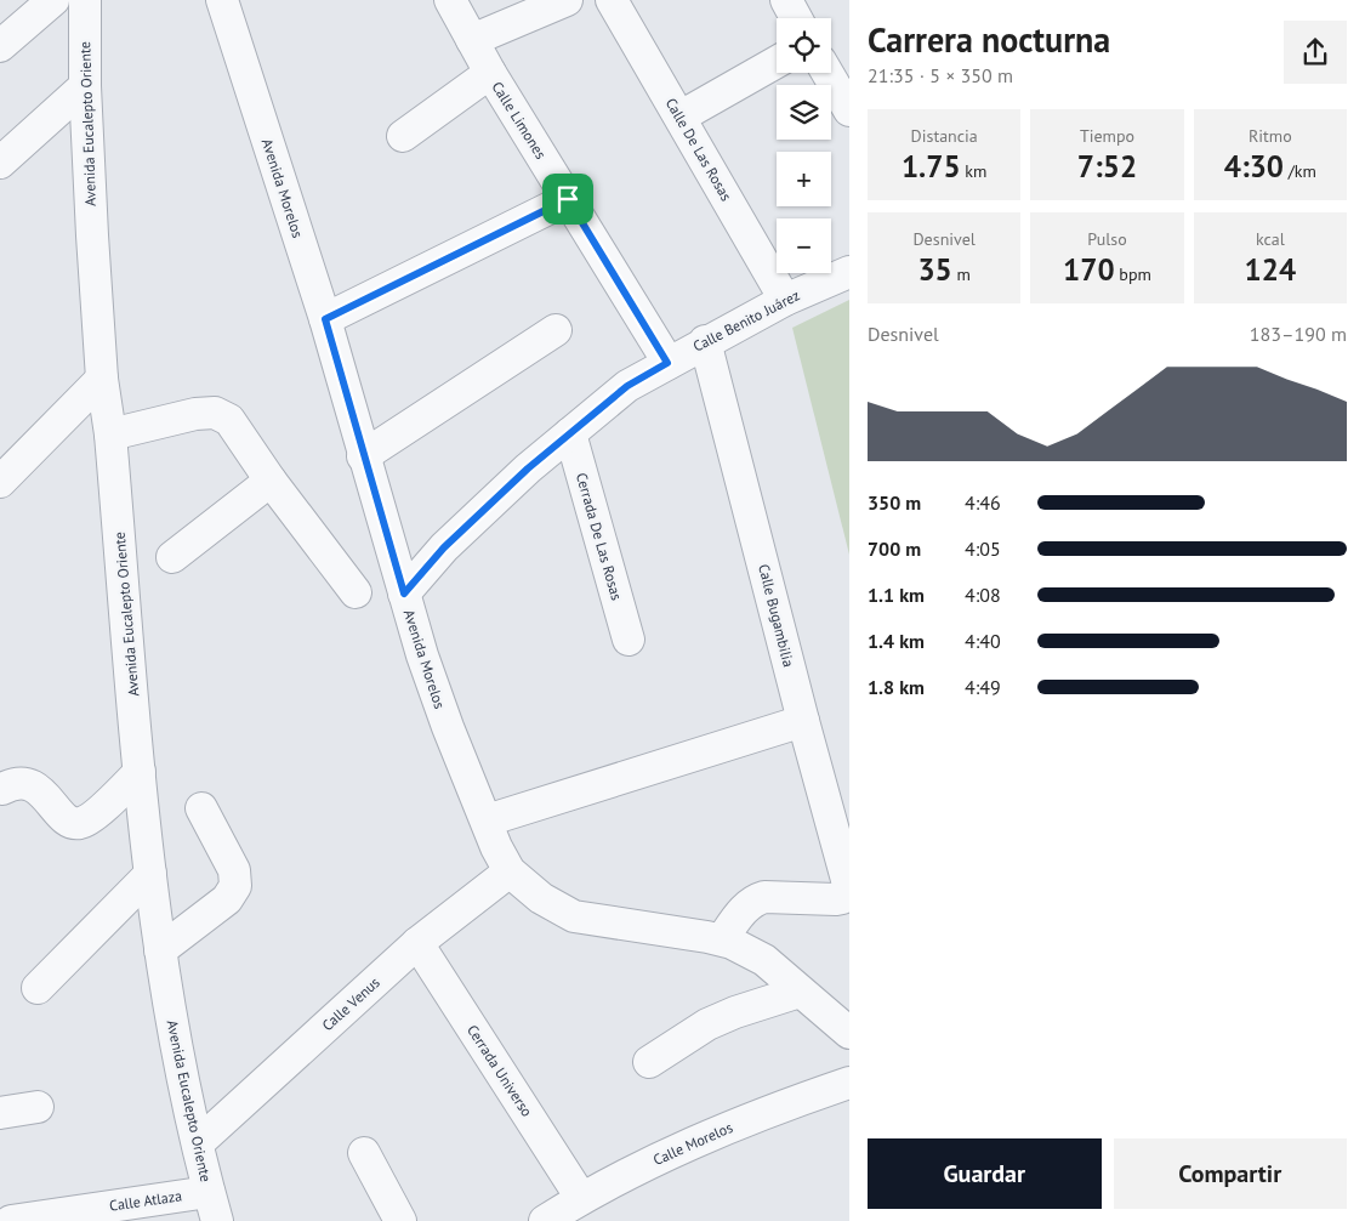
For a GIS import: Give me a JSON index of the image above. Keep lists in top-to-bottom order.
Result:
{
  "streets": {
    "street": [
      "Calle Limones",
      "Avenida Eucalepto Oriente",
      "Calle De Las Rosas",
      "Avenida Morelos",
      "Calle Benito Juárez",
      "Cerrada De Las Rosas",
      "Calle Bugambilia",
      "Calle Venus",
      "Cerrada Universo",
      "Calle Morelos",
      "Calle Atlaza"
    ]
  },
  "crossings": [
    ["Calle Limones", "Calle Benito Juárez"],
    ["Avenida Eucalepto Oriente", "Calle Venus"],
    ["Avenida Eucalepto Oriente", "Calle Atlaza"],
    ["Calle De Las Rosas", "Calle Benito Juárez"],
    ["Avenida Morelos", "Calle Benito Juárez"],
    ["Avenida Morelos", "Calle Venus"],
    ["Calle Benito Juárez", "Cerrada De Las Rosas"],
    ["Calle Benito Juárez", "Calle Bugambilia"],
    ["Calle Venus", "Cerrada Universo"],
    ["Cerrada Universo", "Calle Morelos"]
  ],
  "page": {
    "heading": ["Carrera nocturna", "21:35 · 5 × 350 m"],
    "map_buttons": ["+", "−"],
    "stats": [
      ["Distancia", "1.75 km"],
      ["Tiempo", "7:52"],
      ["Ritmo", "4:30 /km"],
      ["Desnivel", "35 m"],
      ["Pulso", "170 bpm"],
      ["kcal", "124"]
    ],
    "chart": ["Desnivel", "183–190 m"],
    "list": [
      {
        "name": "350 m",
        "note": "4:46"
      },
      {
        "name": "700 m",
        "note": "4:05"
      },
      {
        "name": "1.1 km",
        "note": "4:08"
      },
      {
        "name": "1.4 km",
        "note": "4:40"
      },
      {
        "name": "1.8 km",
        "note": "4:49"
      }
    ],
    "buttons": ["Guardar", "Compartir"]
  }
}
